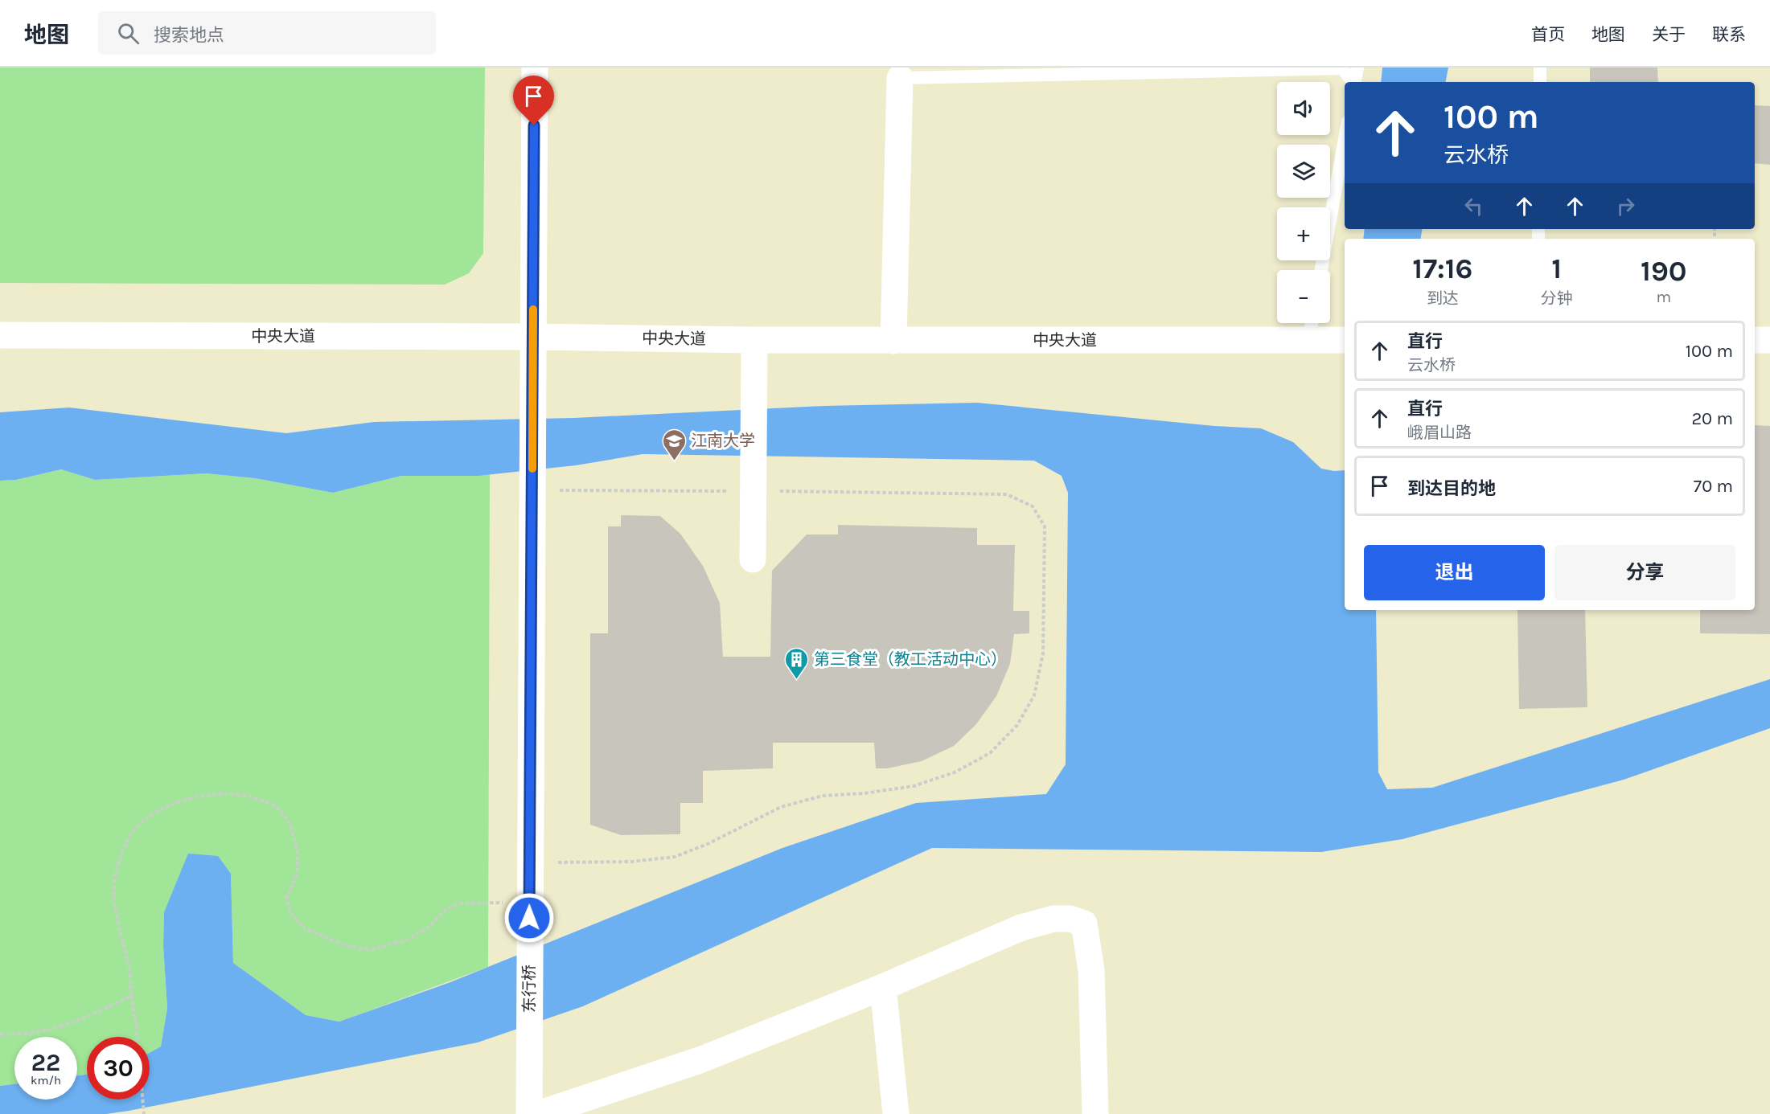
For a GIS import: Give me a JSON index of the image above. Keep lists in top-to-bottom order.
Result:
{
  "streets": {
    "street": ["中央大道", "东行桥"]
  },
  "crossings": [
    ["中央大道", "东行桥"]
  ],
  "places": {
    "school or university": ["江南大学"],
    "building": ["第三食堂（教工活动中心）"]
  },
  "page": {
    "header": "地图",
    "search": "搜索地点",
    "nav": [
      "首页",
      "地图",
      "关于",
      "联系"
    ],
    "map_buttons": ["+", "−"],
    "turn": ["100 m", "云水桥"],
    "eta": [
      "17:16",
      "到达",
      "1",
      "分钟",
      "190",
      "m"
    ],
    "list": [
      {
        "name": "直行",
        "note": "云水桥",
        "value": "100 m"
      },
      {
        "name": "直行",
        "note": "峨眉山路",
        "value": "20 m"
      },
      {
        "name": "到达目的地",
        "value": "70 m"
      }
    ],
    "buttons": ["退出", "分享"],
    "speed": "22 km/h",
    "limit": "30"
  }
}
